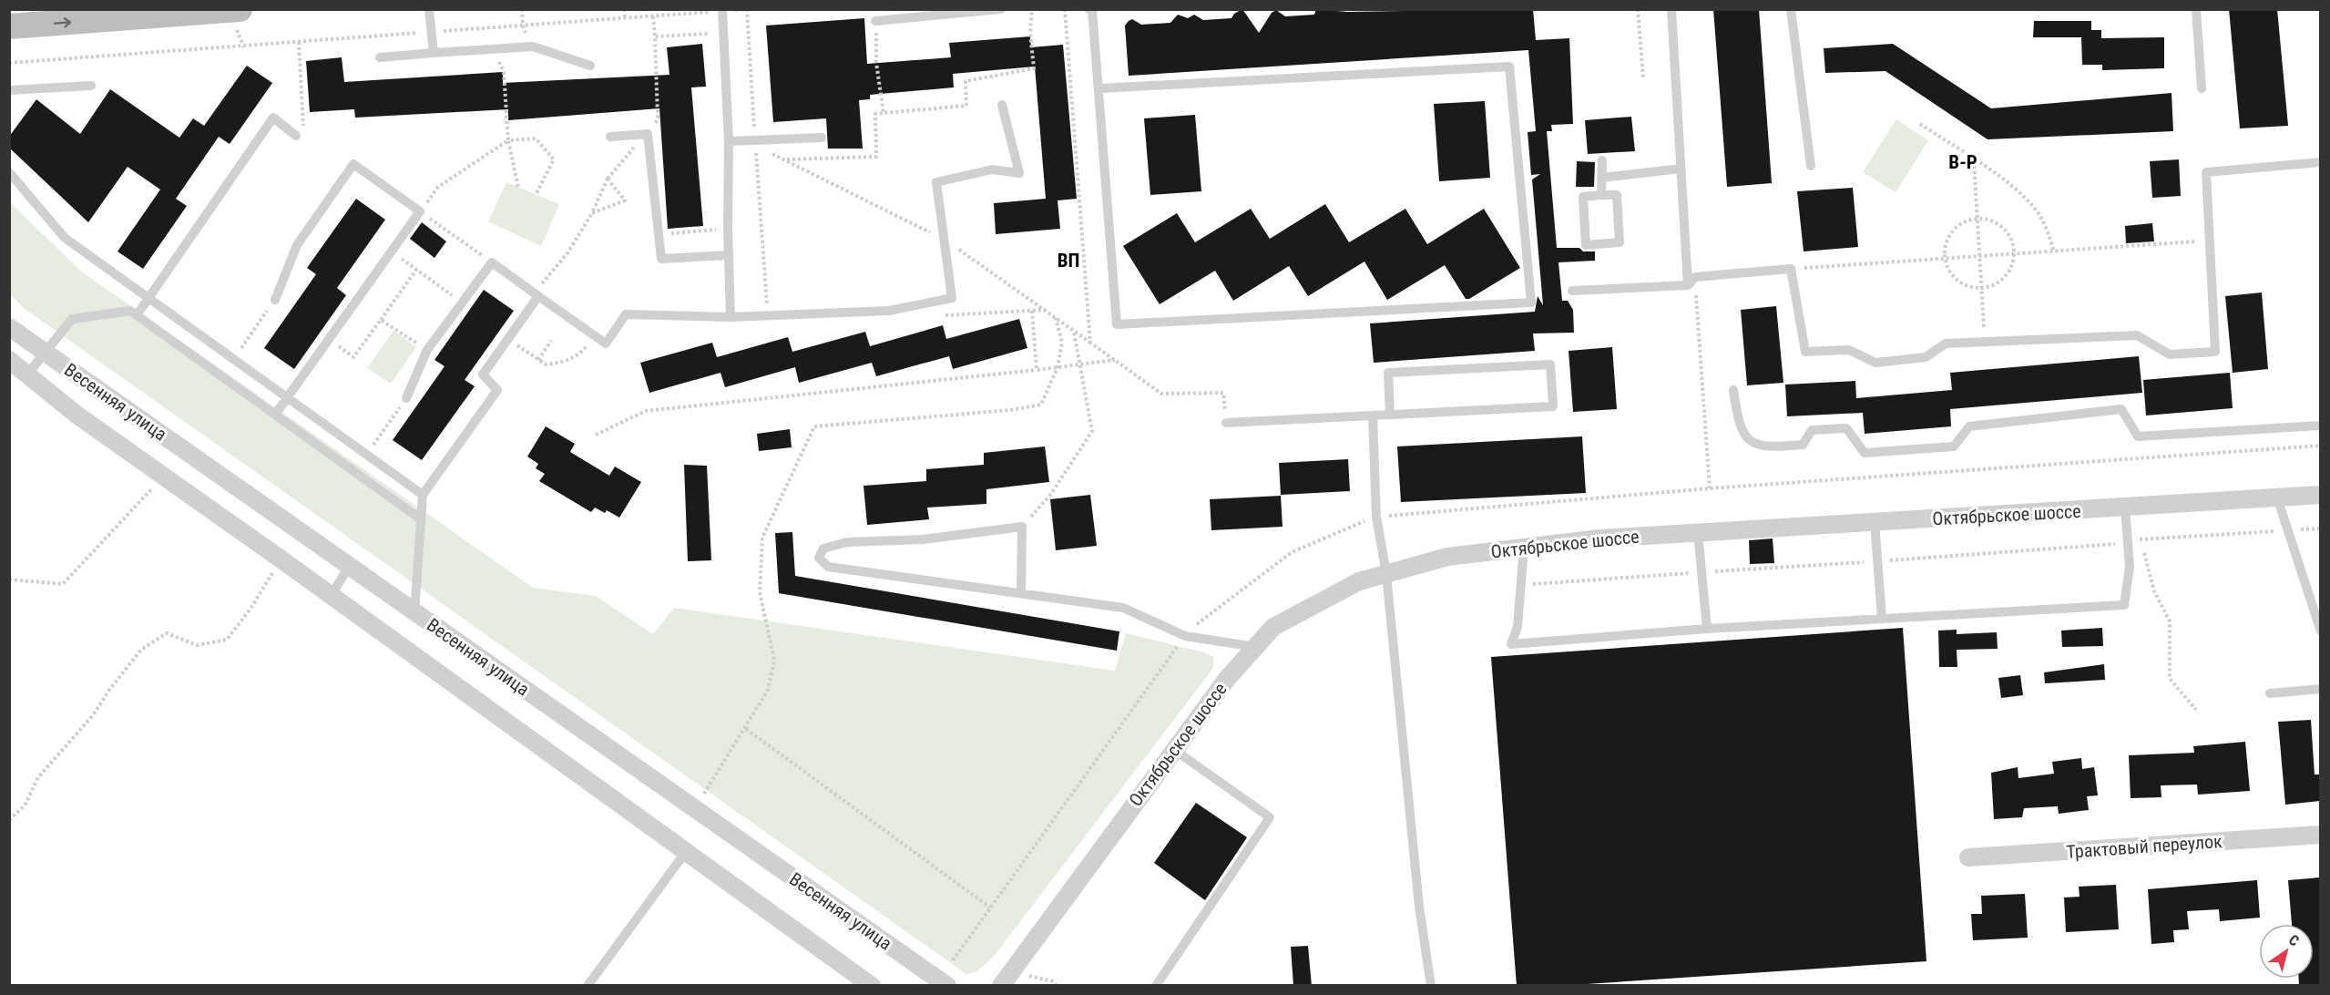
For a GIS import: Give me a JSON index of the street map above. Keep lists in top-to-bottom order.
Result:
{
  "streets": {
    "street": ["Весенняя улица", "Октябрьское шоссе", "Трактовый переулок"]
  },
  "districts": ["В-Р", "ВП"],
  "north": "top right"
}
